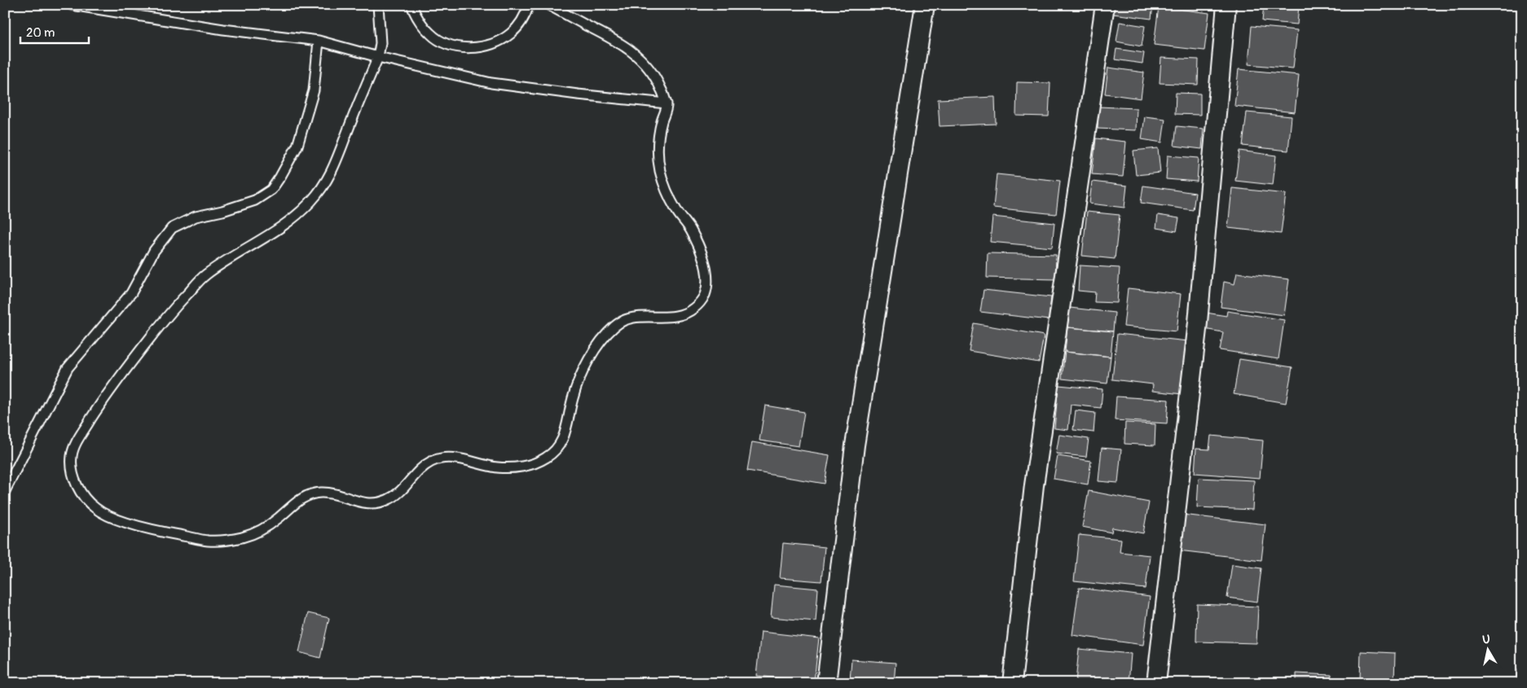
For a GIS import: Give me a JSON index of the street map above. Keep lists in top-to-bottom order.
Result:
{
  "scale_bar": "20 m",
  "north": "top"
}
